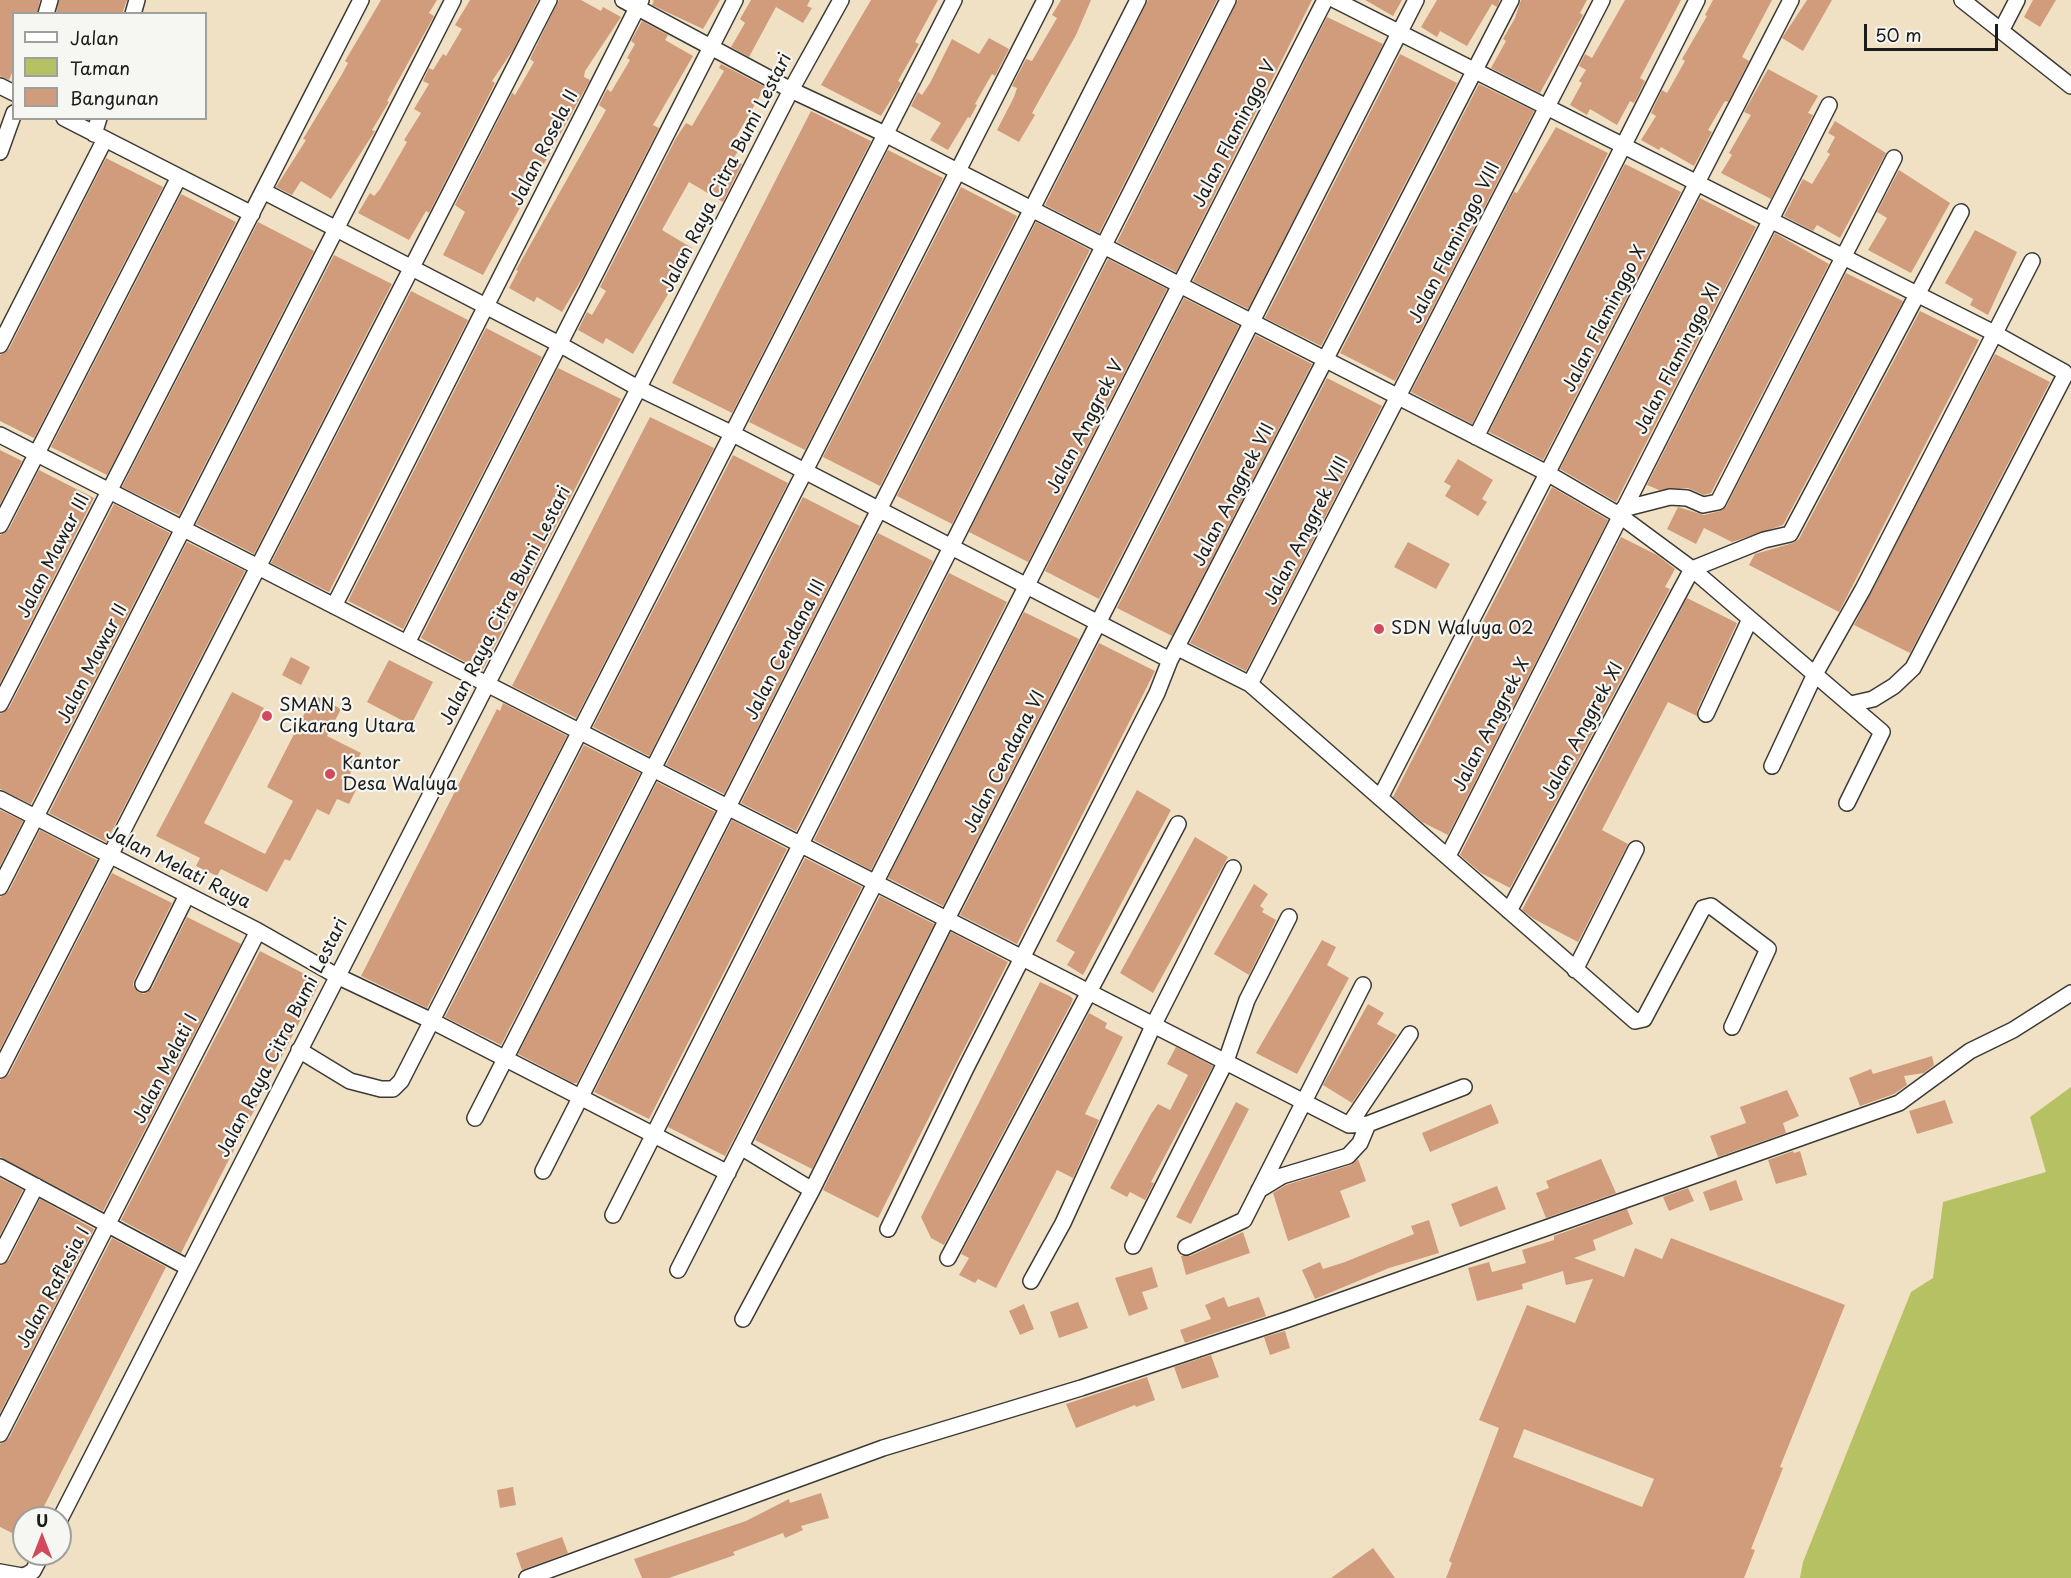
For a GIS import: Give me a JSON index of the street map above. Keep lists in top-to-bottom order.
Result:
{
  "streets": {
    "street": [
      "Jalan Flaminggo V",
      "Jalan Rosela II",
      "Jalan Raya Citra Bumi Lestari",
      "Jalan Flaminggo VIII",
      "Jalan Flaminggo X",
      "Jalan Flaminggo XI",
      "Jalan Anggrek V",
      "Jalan Anggrek VII",
      "Jalan Anggrek VIII",
      "Jalan Mawar III",
      "Jalan Cendana III",
      "Jalan Mawar II",
      "Jalan Anggrek X",
      "Jalan Anggrek XI",
      "Jalan Cendana VI",
      "Jalan Melati Raya",
      "Jalan Melati I",
      "Jalan Raflesia I"
    ]
  },
  "crossings": [
    ["Jalan Flaminggo V", "Jalan Anggrek V"],
    ["Jalan Raya Citra Bumi Lestari", "Jalan Melati Raya"],
    ["Jalan Flaminggo VIII", "Jalan Anggrek VIII"],
    ["Jalan Flaminggo XI", "Jalan Anggrek X"],
    ["Jalan Anggrek V", "Jalan Melati Raya"],
    ["Jalan Cendana III", "Jalan Melati Raya"],
    ["Jalan Mawar II", "Jalan Melati Raya"],
    ["Jalan Melati Raya", "Jalan Melati I"],
    ["Jalan Melati I", "Jalan Raflesia I"]
  ],
  "places": ["SDN Waluya 02", "SMAN 3 Cikarang Utara", "Kantor Desa Waluya"],
  "legend": ["Jalan", "Taman", "Bangunan"],
  "scale_bar": "50 m",
  "north": "top"
}
